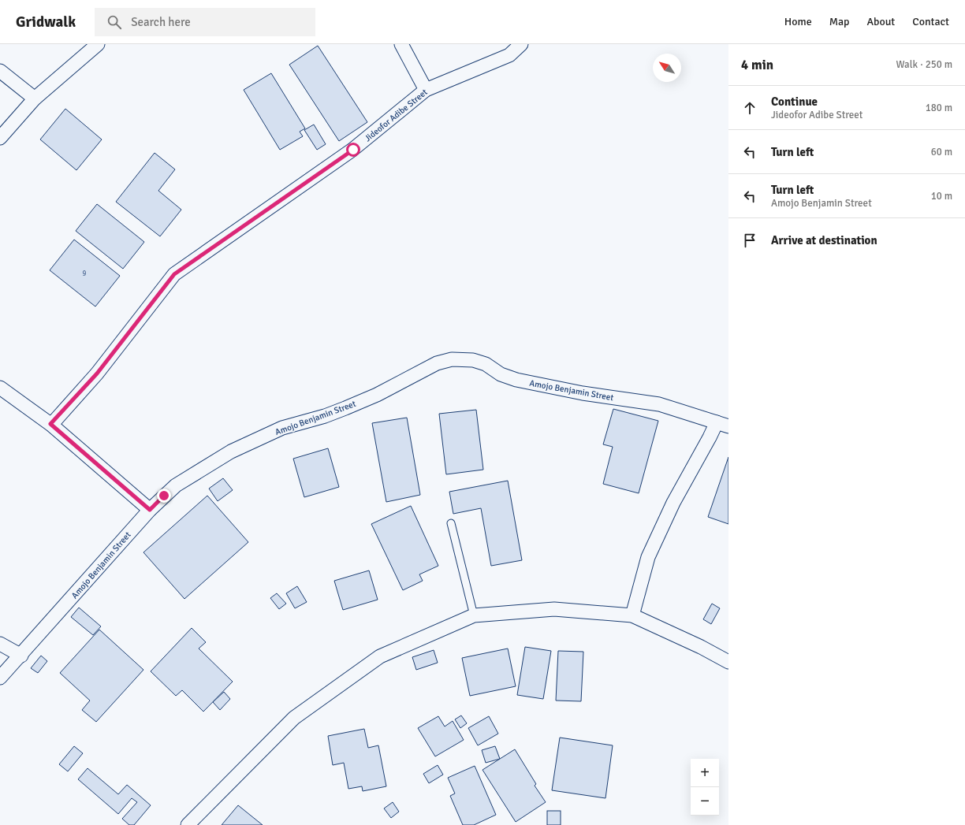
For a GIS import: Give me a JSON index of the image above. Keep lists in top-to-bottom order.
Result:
{
  "streets": {
    "street": ["Jideofor Adibe Street", "Amojo Benjamin Street"]
  },
  "house_numbers": ["9"],
  "north": "top left",
  "page": {
    "header": "Gridwalk",
    "search": "Search here",
    "nav": [
      "Home",
      "Map",
      "About",
      "Contact"
    ],
    "heading": ["4 min", "Walk · 250 m"],
    "list": [
      ["Continue", "Jideofor Adibe Street", "180 m"],
      ["Turn left", "60 m"],
      ["Turn left", "Amojo Benjamin Street", "10 m"],
      "Arrive at destination"
    ],
    "map_buttons": ["+", "−"]
  }
}
